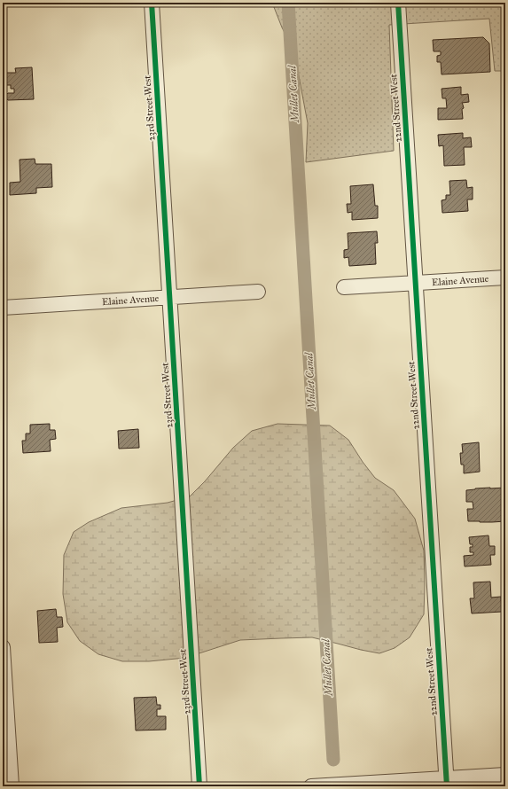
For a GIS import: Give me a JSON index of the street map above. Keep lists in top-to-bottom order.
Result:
{
  "streets": {
    "street": ["23rd Street West", "22nd Street West", "Elaine Avenue"]
  },
  "crossings": [
    ["23rd Street West", "Elaine Avenue"],
    ["22nd Street West", "Elaine Avenue"]
  ],
  "water": ["Mullet Canal"]
}
